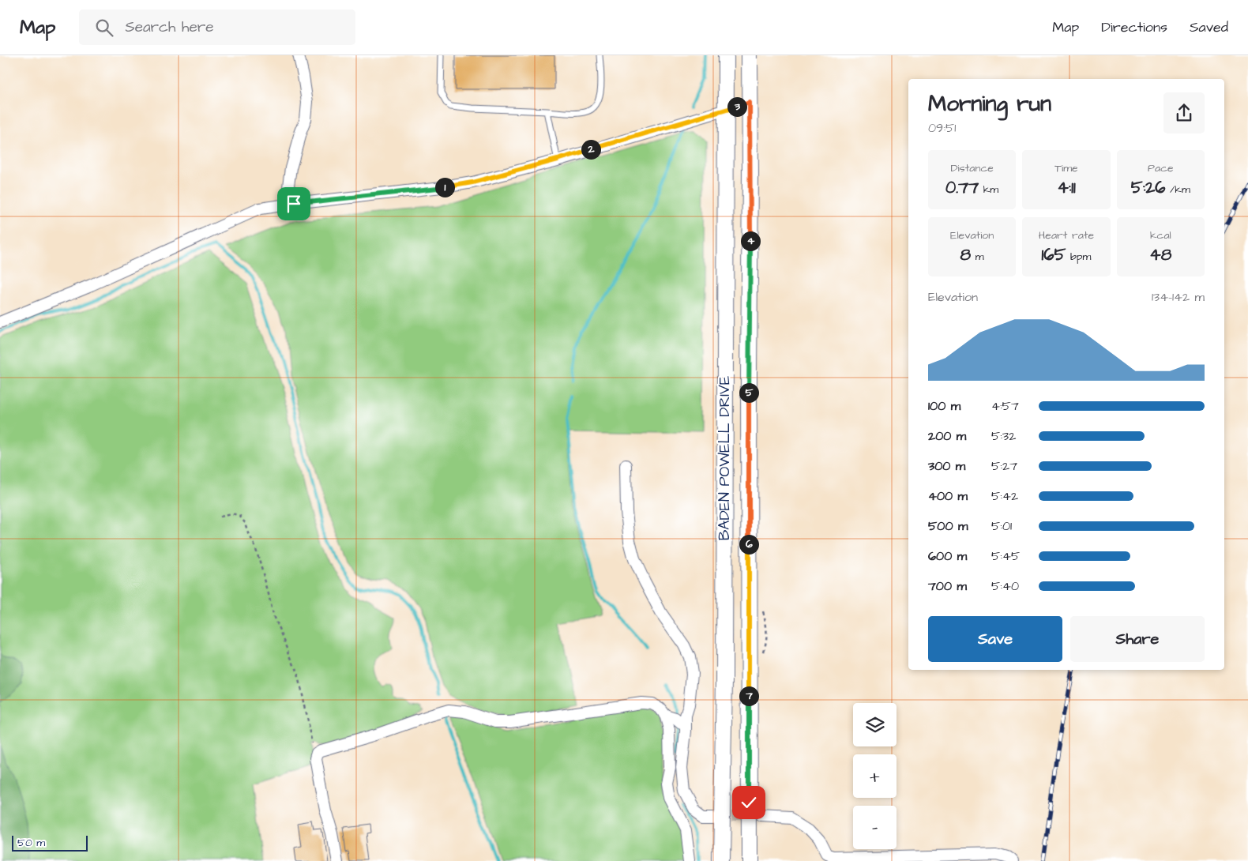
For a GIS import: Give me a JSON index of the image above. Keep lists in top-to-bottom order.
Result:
{
  "streets": {
    "main road": ["BADEN POWELL DRIVE"]
  },
  "scale_bar": "50 m",
  "page": {
    "header": "Map",
    "search": "Search here",
    "nav": ["Map", "Directions", "Saved"],
    "heading": ["Morning run", "09:51"],
    "pins": [
      "3",
      "2",
      "1",
      "4",
      "5",
      "6",
      "7"
    ],
    "stats": [
      ["Distance", "0.77 km"],
      ["Time", "4:11"],
      ["Pace", "5:26 /km"],
      ["Elevation", "8 m"],
      ["Heart rate", "165 bpm"],
      ["kcal", "48"]
    ],
    "chart": ["Elevation", "134–142 m"],
    "list": [
      {
        "name": "100 m",
        "note": "4:57"
      },
      {
        "name": "200 m",
        "note": "5:32"
      },
      {
        "name": "300 m",
        "note": "5:27"
      },
      {
        "name": "400 m",
        "note": "5:42"
      },
      {
        "name": "500 m",
        "note": "5:01"
      },
      {
        "name": "600 m",
        "note": "5:45"
      },
      {
        "name": "700 m",
        "note": "5:40"
      }
    ],
    "buttons": ["Save", "Share"],
    "map_buttons": ["+", "−"],
    "scale": "50 m"
  }
}
